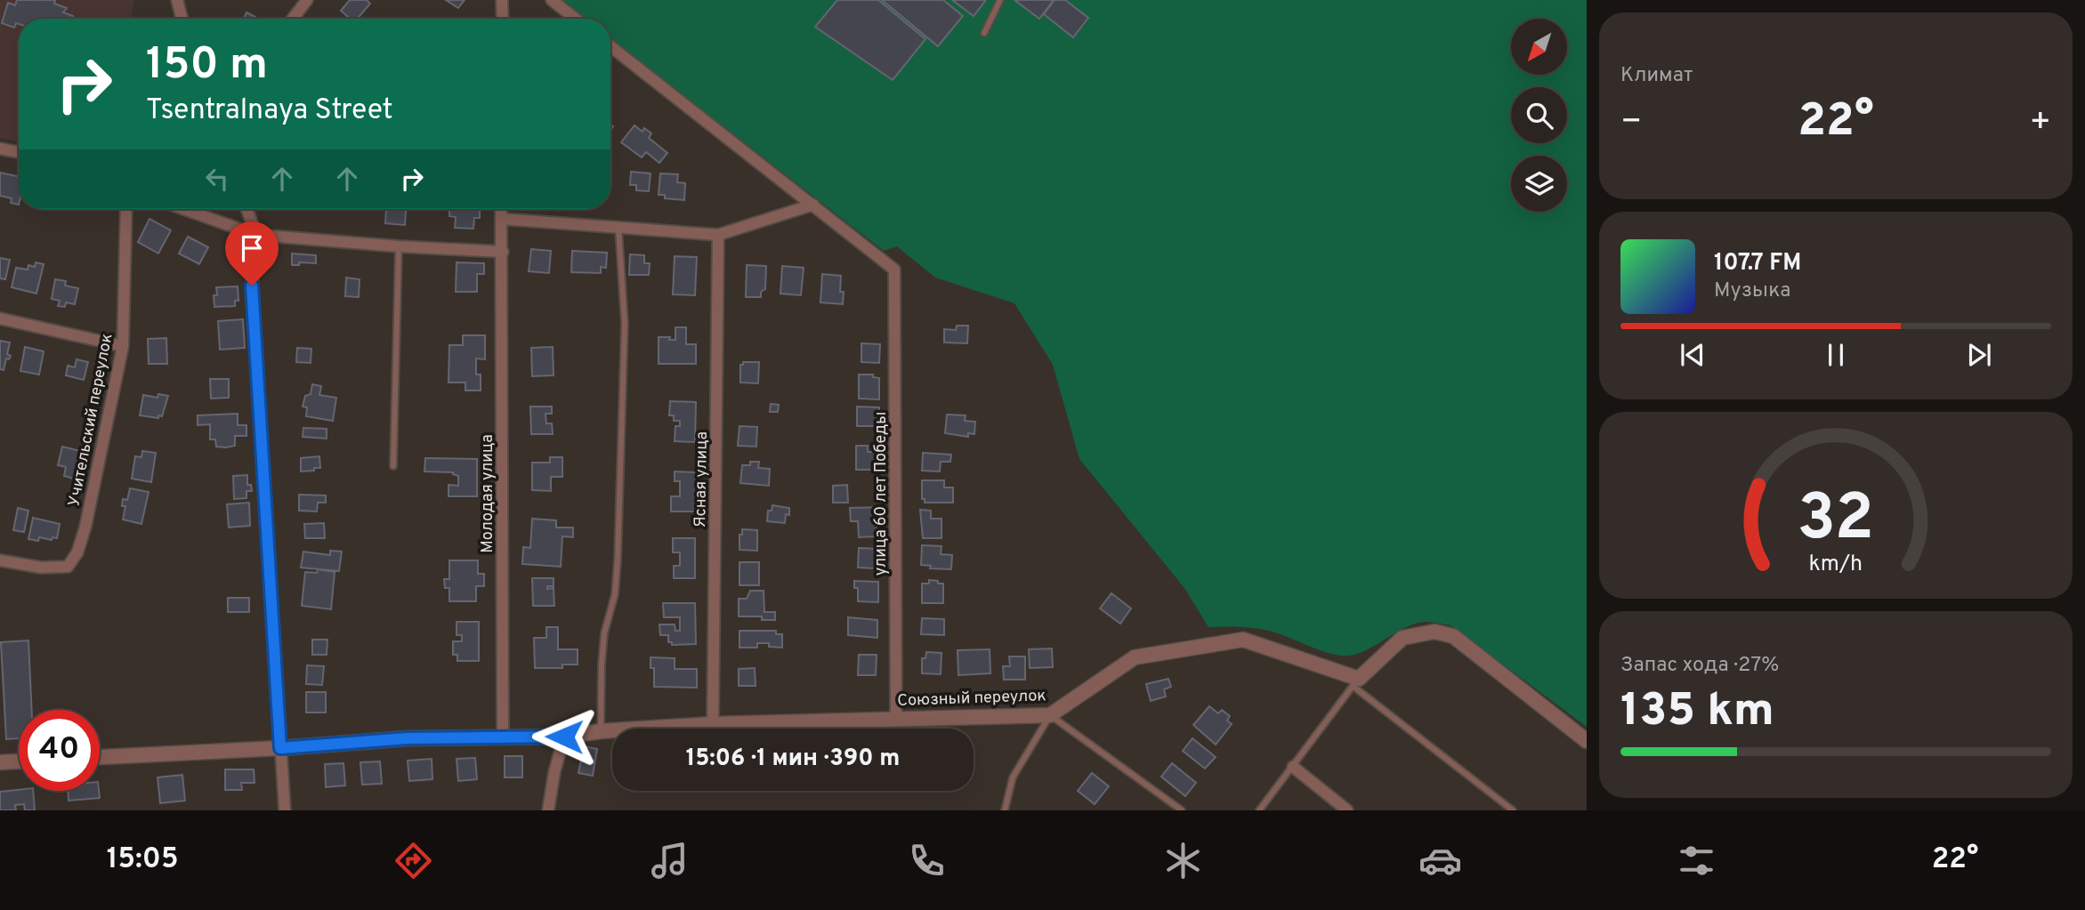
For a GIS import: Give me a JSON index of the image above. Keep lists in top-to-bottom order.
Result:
{
  "streets": {
    "street": [
      "Учительский переулок",
      "Ясная улица",
      "Молодая улица",
      "улица 60 лет Победы",
      "Союзный переулок"
    ]
  },
  "crossings": [
    ["Ясная улица", "Союзный переулок"],
    ["Молодая улица", "Союзный переулок"],
    ["улица 60 лет Победы", "Союзный переулок"]
  ],
  "north": "bottom left",
  "page": {
    "tile": [
      "Климат",
      ["Запас хода · 27%", "135 km"]
    ],
    "turn": ["150 m", "Tsentralnaya Street"],
    "heat": ["−", "22°", "+"],
    "song": ["107.7 FM", "Музыка"],
    "limit": "40",
    "trip": "15:06 · 1 мин · 390 m",
    "tabs": ["15:05", "22°"],
    "gauge": ["32", "km/h"]
  }
}
